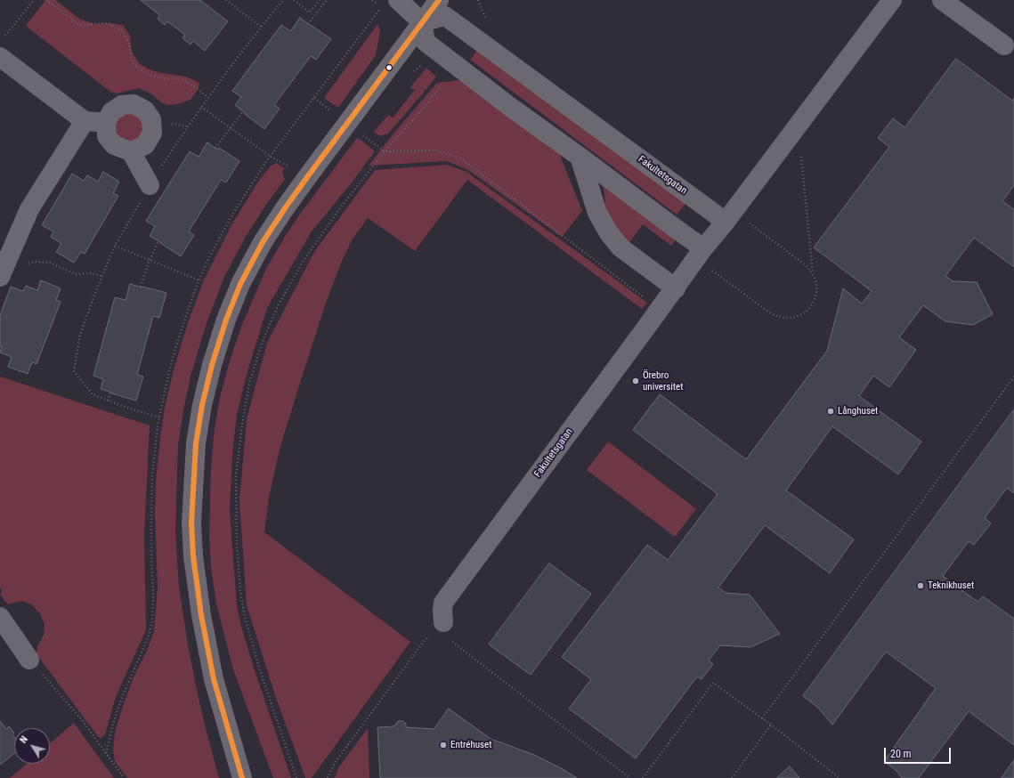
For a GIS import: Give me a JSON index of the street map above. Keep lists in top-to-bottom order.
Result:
{
  "streets": {
    "street": ["Fakultetsgatan"]
  },
  "places": [
    "Örebro universitet",
    "Långhuset",
    "Teknikhuset",
    "Entréhuset"
  ],
  "scale_bar": "20 m",
  "north": "top left"
}
